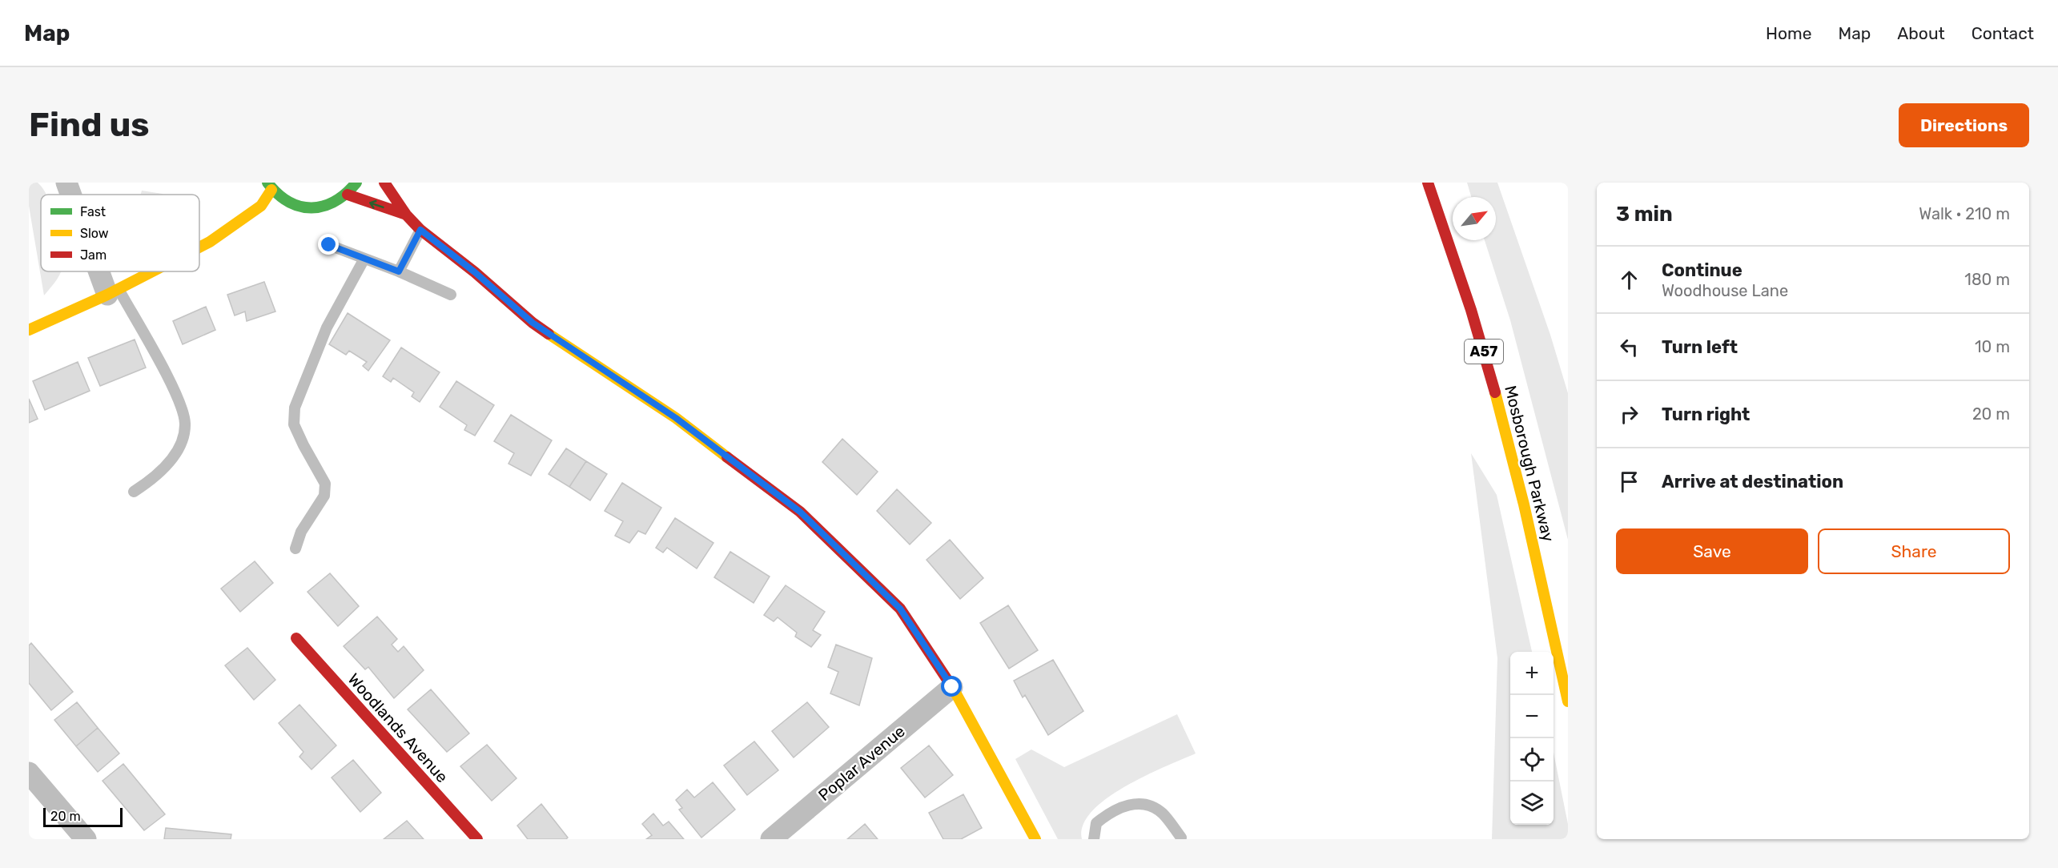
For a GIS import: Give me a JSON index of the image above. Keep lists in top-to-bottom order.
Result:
{
  "streets": {
    "main road": ["A57", "Mosborough Parkway", "Woodlands Avenue"],
    "street": ["Poplar Avenue"]
  },
  "legend": ["Fast", "Slow", "Jam"],
  "scale_bar": "20 m",
  "north": "top right",
  "page": {
    "header": "Map",
    "nav": [
      "Home",
      "Map",
      "About",
      "Contact"
    ],
    "buttons": [
      "Directions",
      ["Save", "Share"]
    ],
    "title": "Find us",
    "heading": ["3 min", "Walk · 210 m"],
    "list": [
      ["Continue", "Woodhouse Lane", "180 m"],
      ["Turn left", "10 m"],
      ["Turn right", "20 m"],
      "Arrive at destination"
    ],
    "map_buttons": ["+", "−"],
    "scale": "20 m"
  }
}
